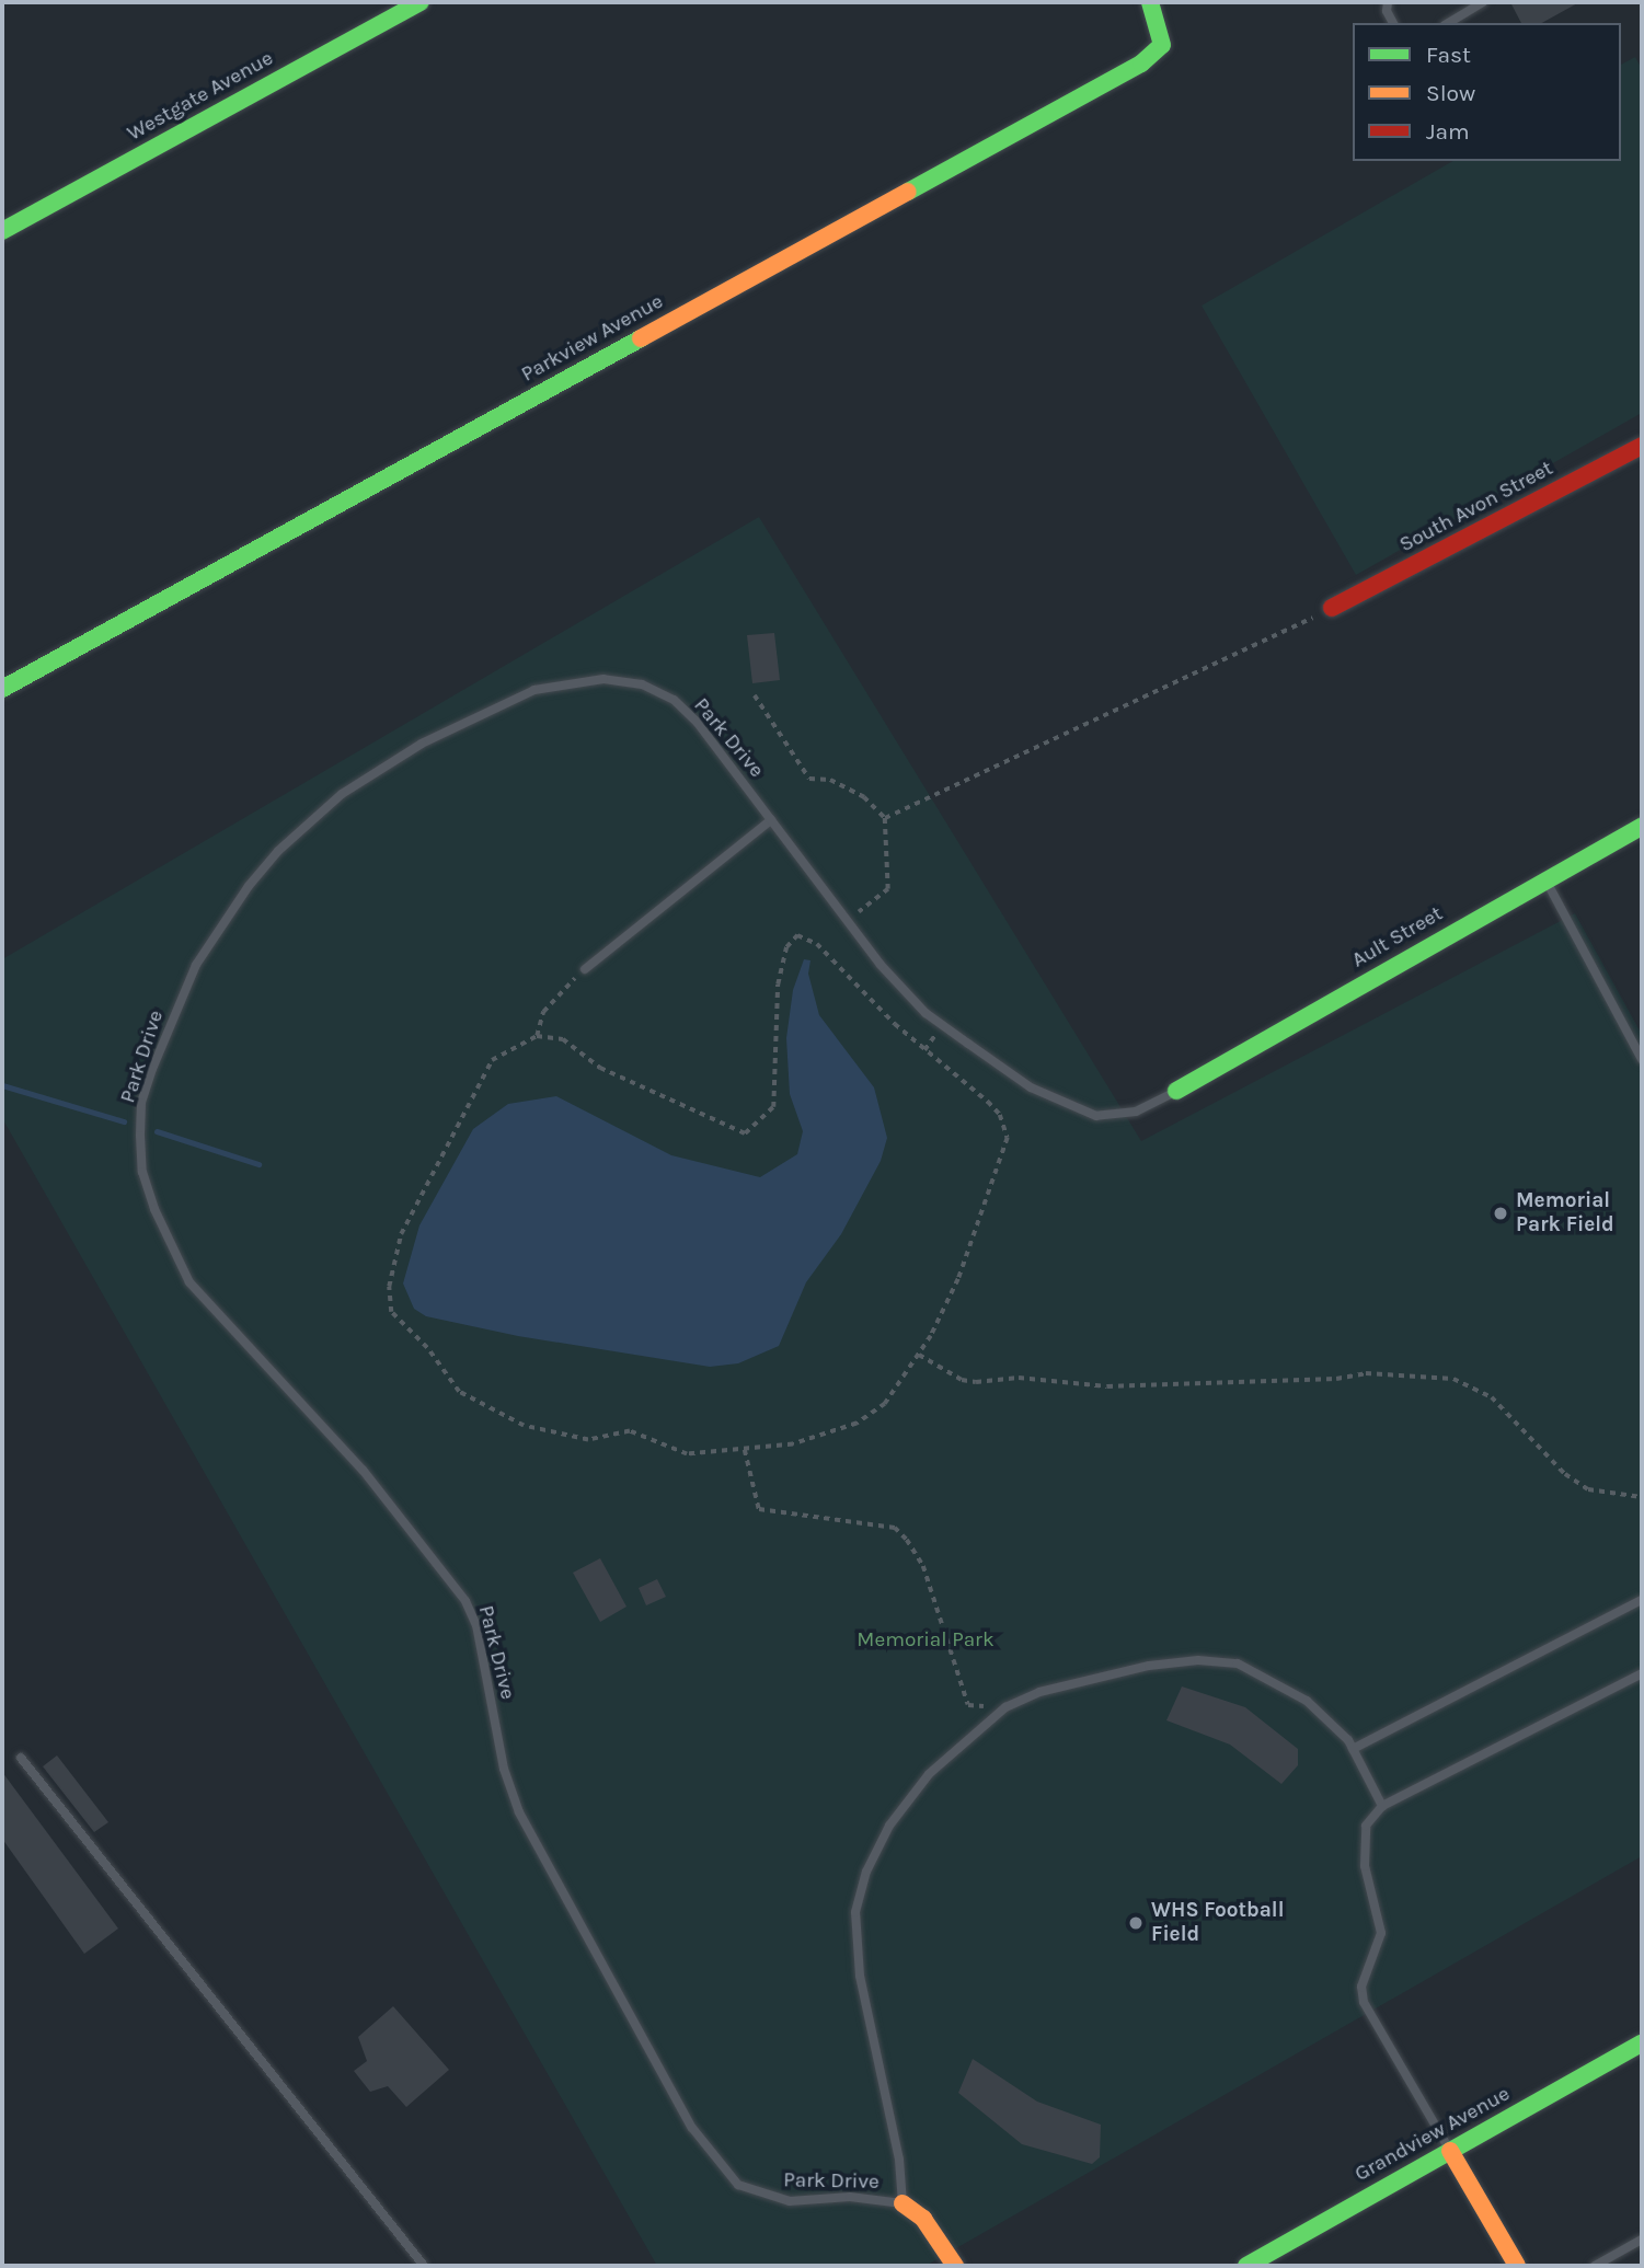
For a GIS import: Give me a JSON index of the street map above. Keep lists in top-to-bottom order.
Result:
{
  "streets": {
    "street": [
      "Westgate Avenue",
      "Parkview Avenue",
      "South Avon Street",
      "Ault Street",
      "Grandview Avenue"
    ],
    "lane": ["Park Drive"]
  },
  "crossings": [
    ["Park Drive", "Ault Street"]
  ],
  "parks": ["Memorial Park"],
  "places": ["Memorial Park Field", "WHS Football Field"],
  "legend": ["Fast", "Slow", "Jam"]
}
